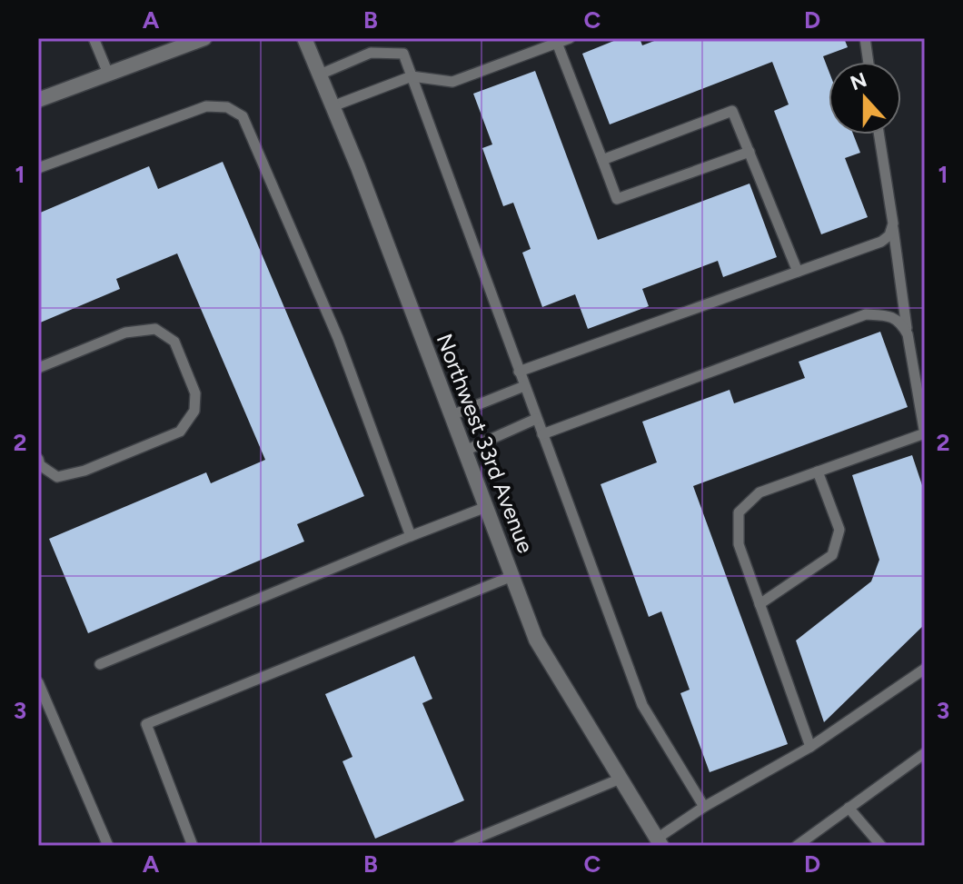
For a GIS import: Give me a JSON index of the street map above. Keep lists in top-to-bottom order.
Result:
{
  "streets": {
    "street": ["Northwest 33rd Avenue"]
  },
  "north": "top",
  "grid": {
    "columns": [
      "A",
      "B",
      "C",
      "D"
    ],
    "rows": ["1", "2", "3"]
  }
}
